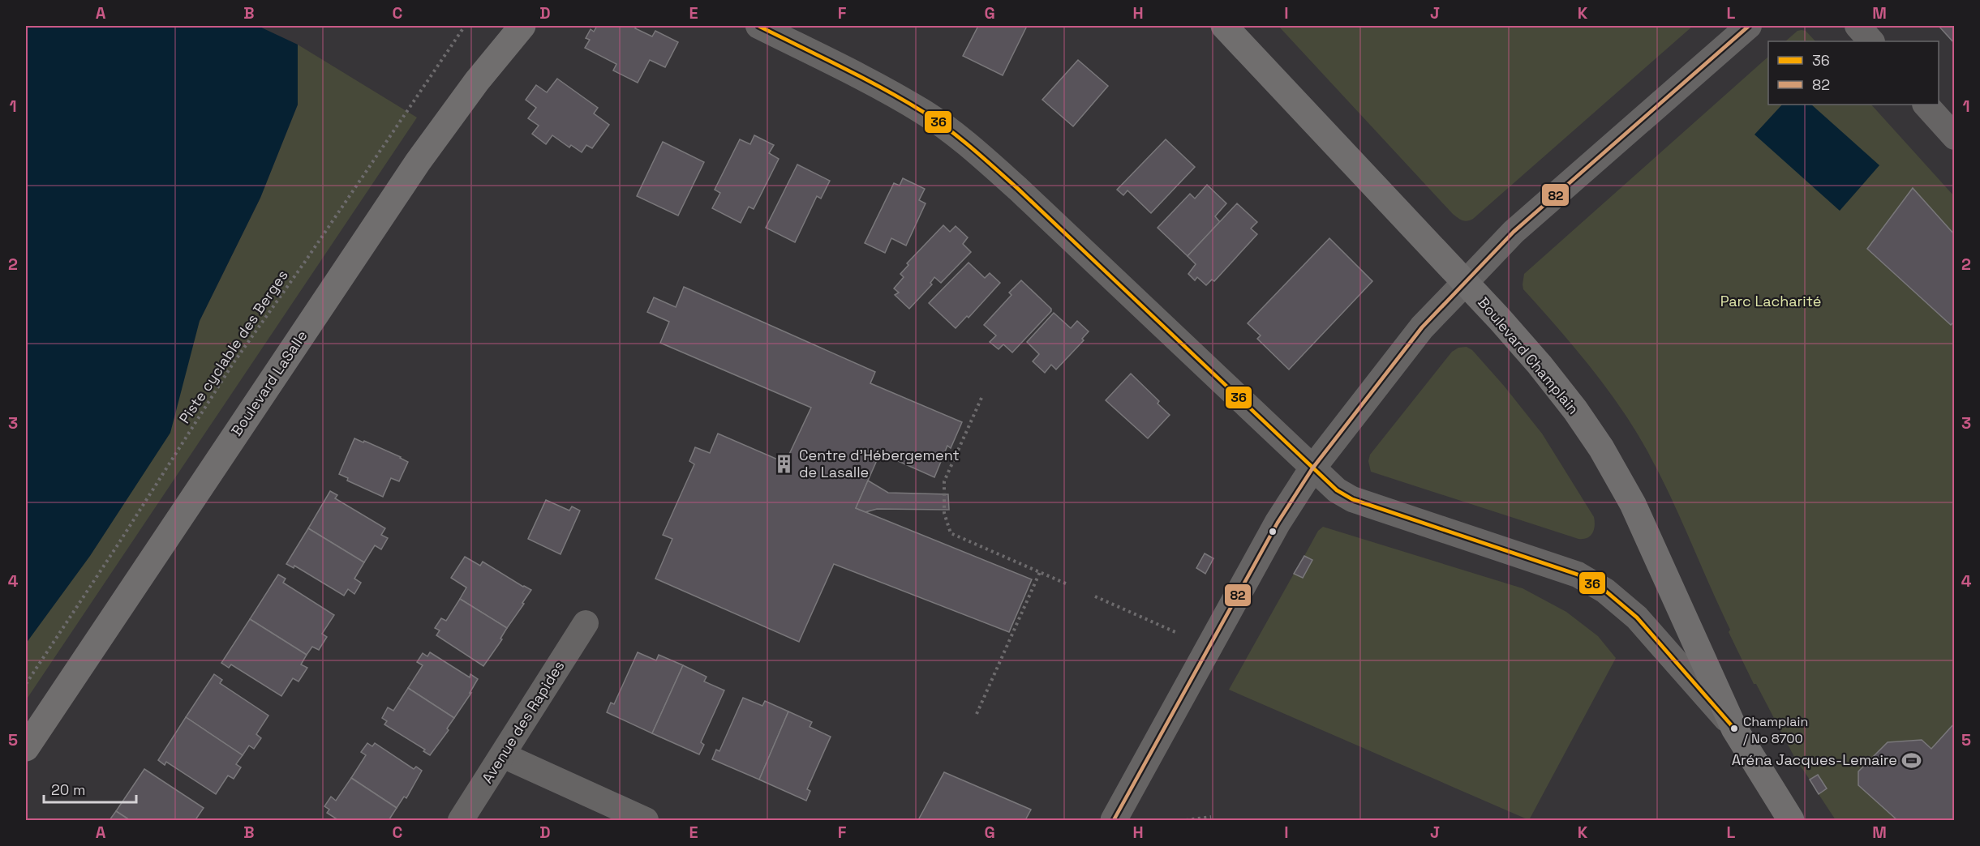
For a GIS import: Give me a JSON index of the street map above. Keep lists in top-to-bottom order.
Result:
{
  "streets": {
    "main road": ["Boulevard Champlain", "Boulevard LaSalle"],
    "street": ["Avenue des Rapides"],
    "path": ["Piste cyclable des Berges"]
  },
  "parks": ["Parc Lacharité"],
  "places": {
    "building": ["Centre d'Hébergement de Lasalle"],
    "other": ["Champlain / No 8700"],
    "sports": ["Aréna Jacques-Lemaire"]
  },
  "lines": ["transit line 36", "transit line 82"],
  "legend": ["36", "82"],
  "scale_bar": "20 m",
  "grid": {
    "columns": [
      "A",
      "B",
      "C",
      "D",
      "E",
      "F",
      "G",
      "H",
      "I",
      "J",
      "K",
      "L",
      "M"
    ],
    "rows": [
      "1",
      "2",
      "3",
      "4",
      "5"
    ]
  }
}
